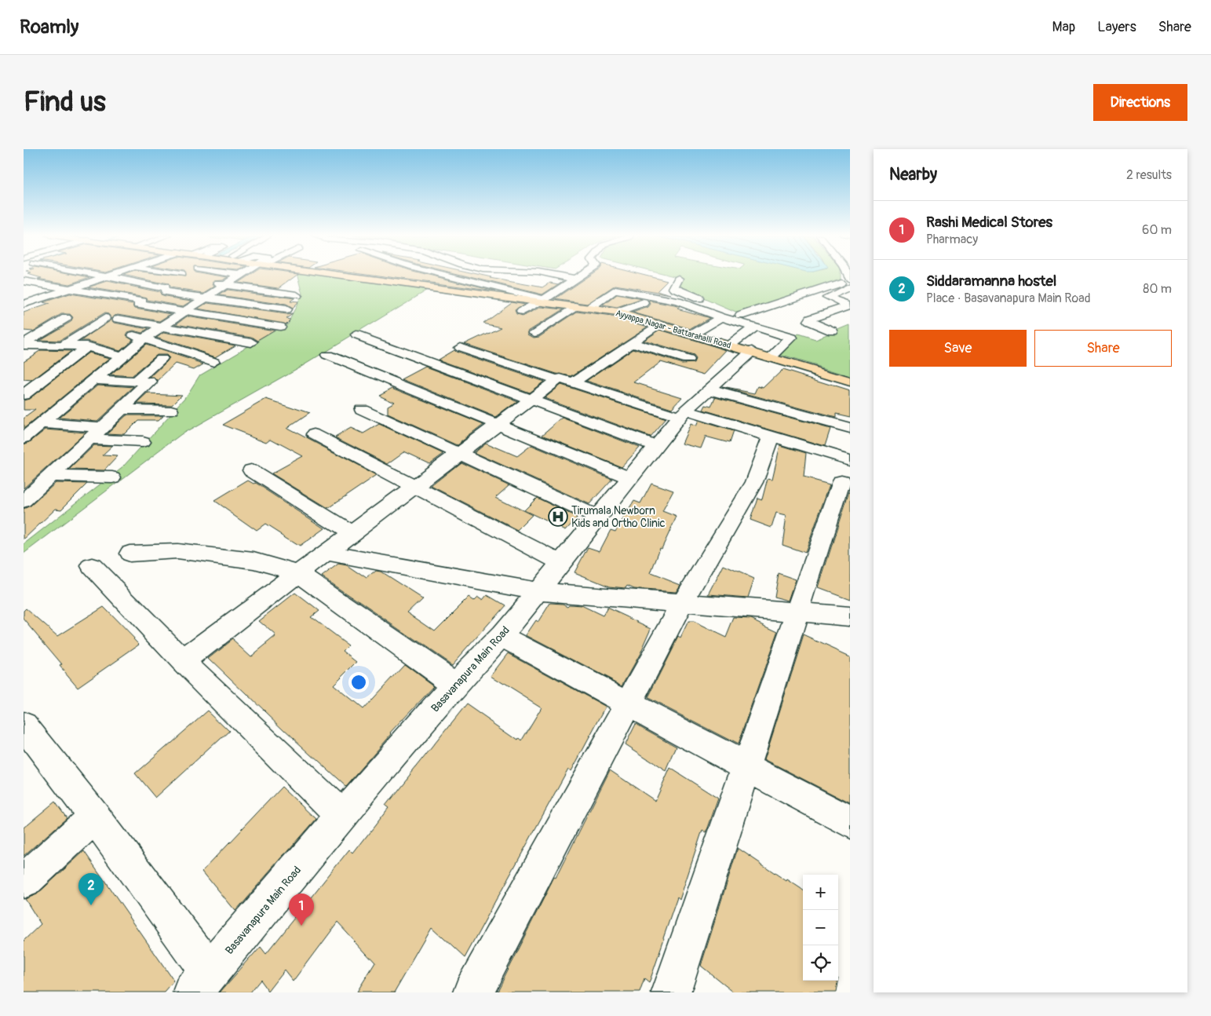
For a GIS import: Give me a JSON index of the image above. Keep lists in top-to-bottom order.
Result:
{
  "streets": {
    "main road": ["Ayyappa Nagar - Battarahalli Road"],
    "street": ["Basavanapura Main Road"]
  },
  "crossings": [
    ["Ayyappa Nagar - Battarahalli Road", "Basavanapura Main Road"]
  ],
  "places": {
    "hospital": ["Tirumala Newborn Kids and Ortho Clinic"]
  },
  "page": {
    "header": "Roamly",
    "nav": ["Map", "Layers", "Share"],
    "buttons": [
      "Directions",
      ["Save", "Share"]
    ],
    "title": "Find us",
    "heading": ["Nearby", "2 results"],
    "list": [
      {
        "mark": "1",
        "name": "Rashi Medical Stores",
        "note": "Pharmacy",
        "value": "60 m"
      },
      {
        "mark": "2",
        "name": "Siddaramanna hostel",
        "note": "Place · Basavanapura Main Road",
        "value": "80 m"
      }
    ],
    "pins": ["2", "1"],
    "map_buttons": ["+", "−"]
  }
}
